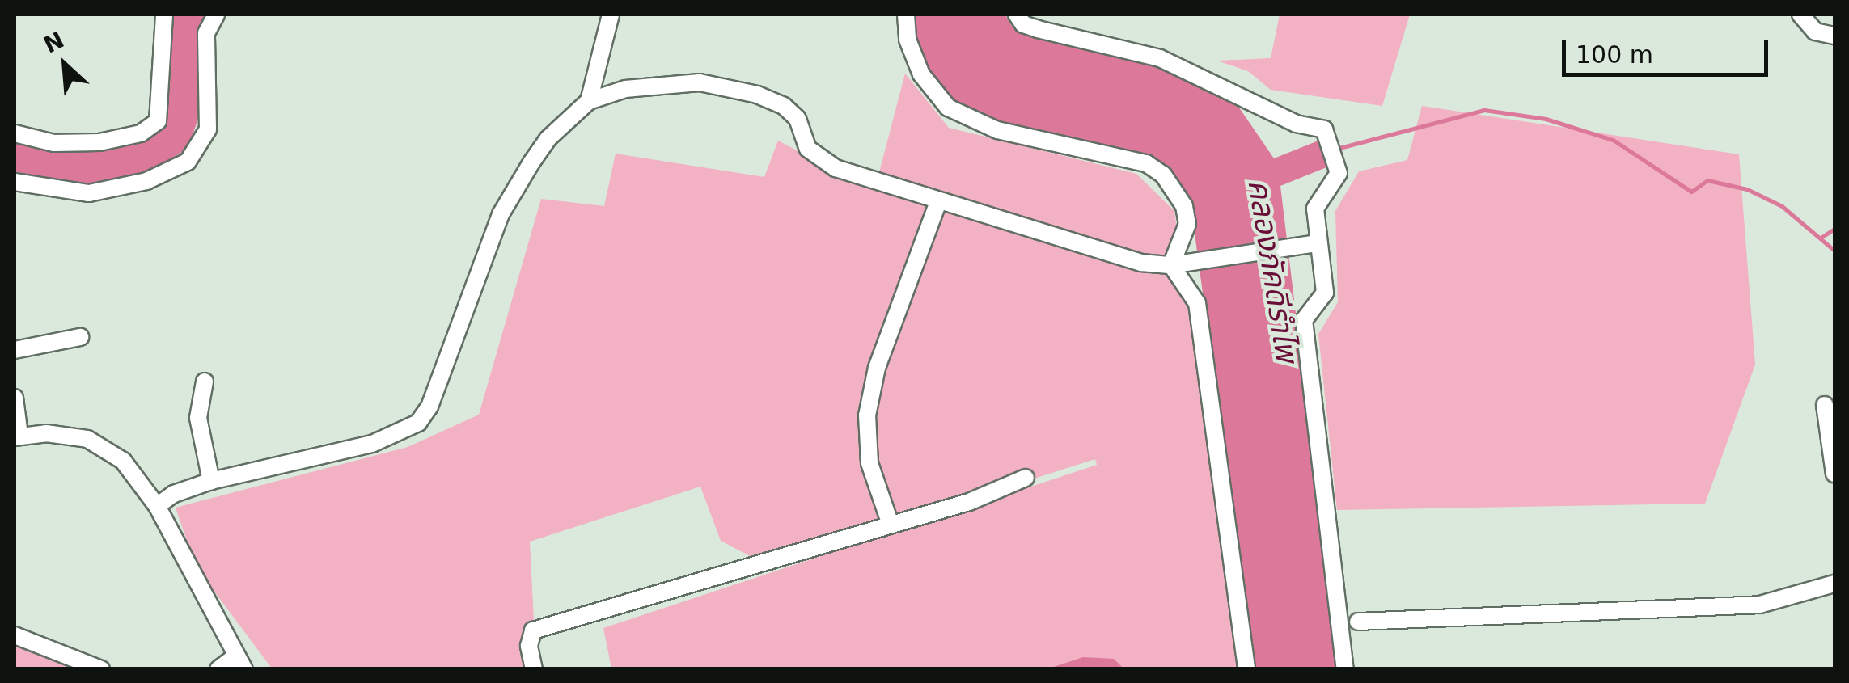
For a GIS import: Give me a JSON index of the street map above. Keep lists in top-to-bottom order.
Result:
{
  "water": ["คลองภัคดีรำไพ"],
  "scale_bar": "100 m",
  "north": "top left"
}
